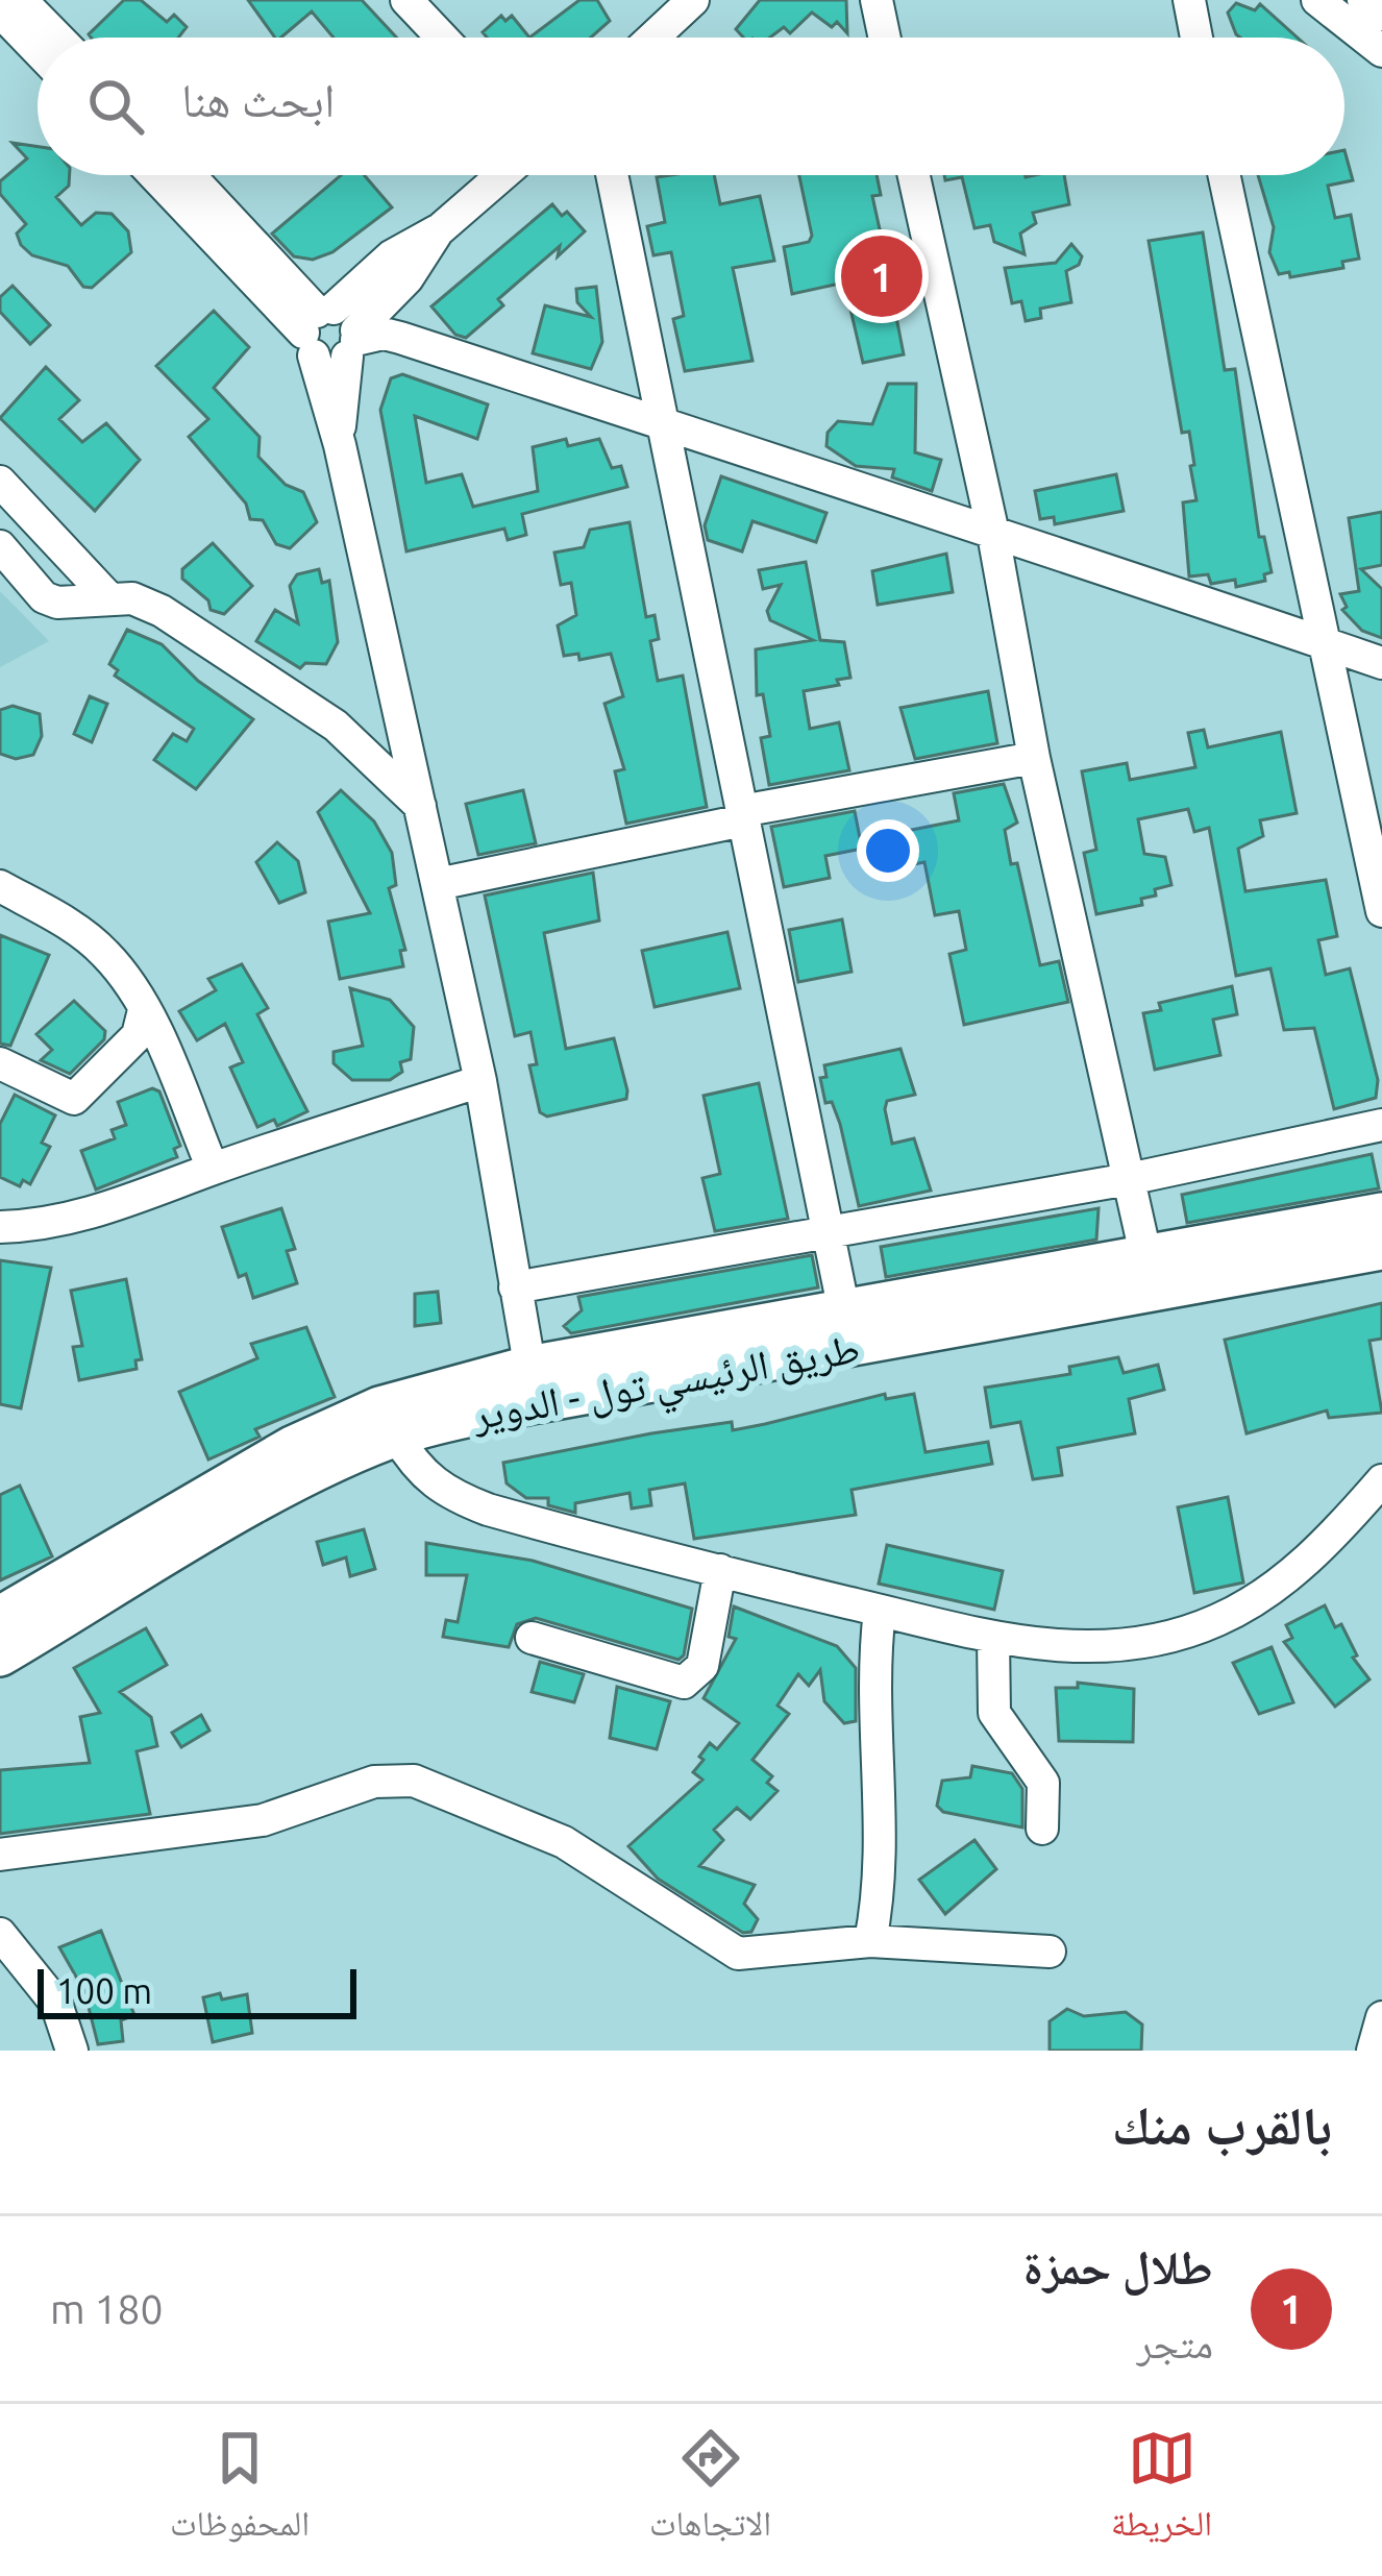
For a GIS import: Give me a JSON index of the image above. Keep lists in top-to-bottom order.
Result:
{
  "streets": {
    "main road": ["طريق الرئيسي تول - الدوير"]
  },
  "scale_bar": "100 m",
  "page": {
    "search": "ابحث هنا",
    "pins": "1",
    "scale": "100 m",
    "heading": "بالقرب منك",
    "list": [
      {
        "mark": "1",
        "name": "طلال حمزة",
        "note": "متجر",
        "value": "180 m"
      }
    ],
    "nav": ["الخريطة", "الاتجاهات", "المحفوظات"]
  }
}
